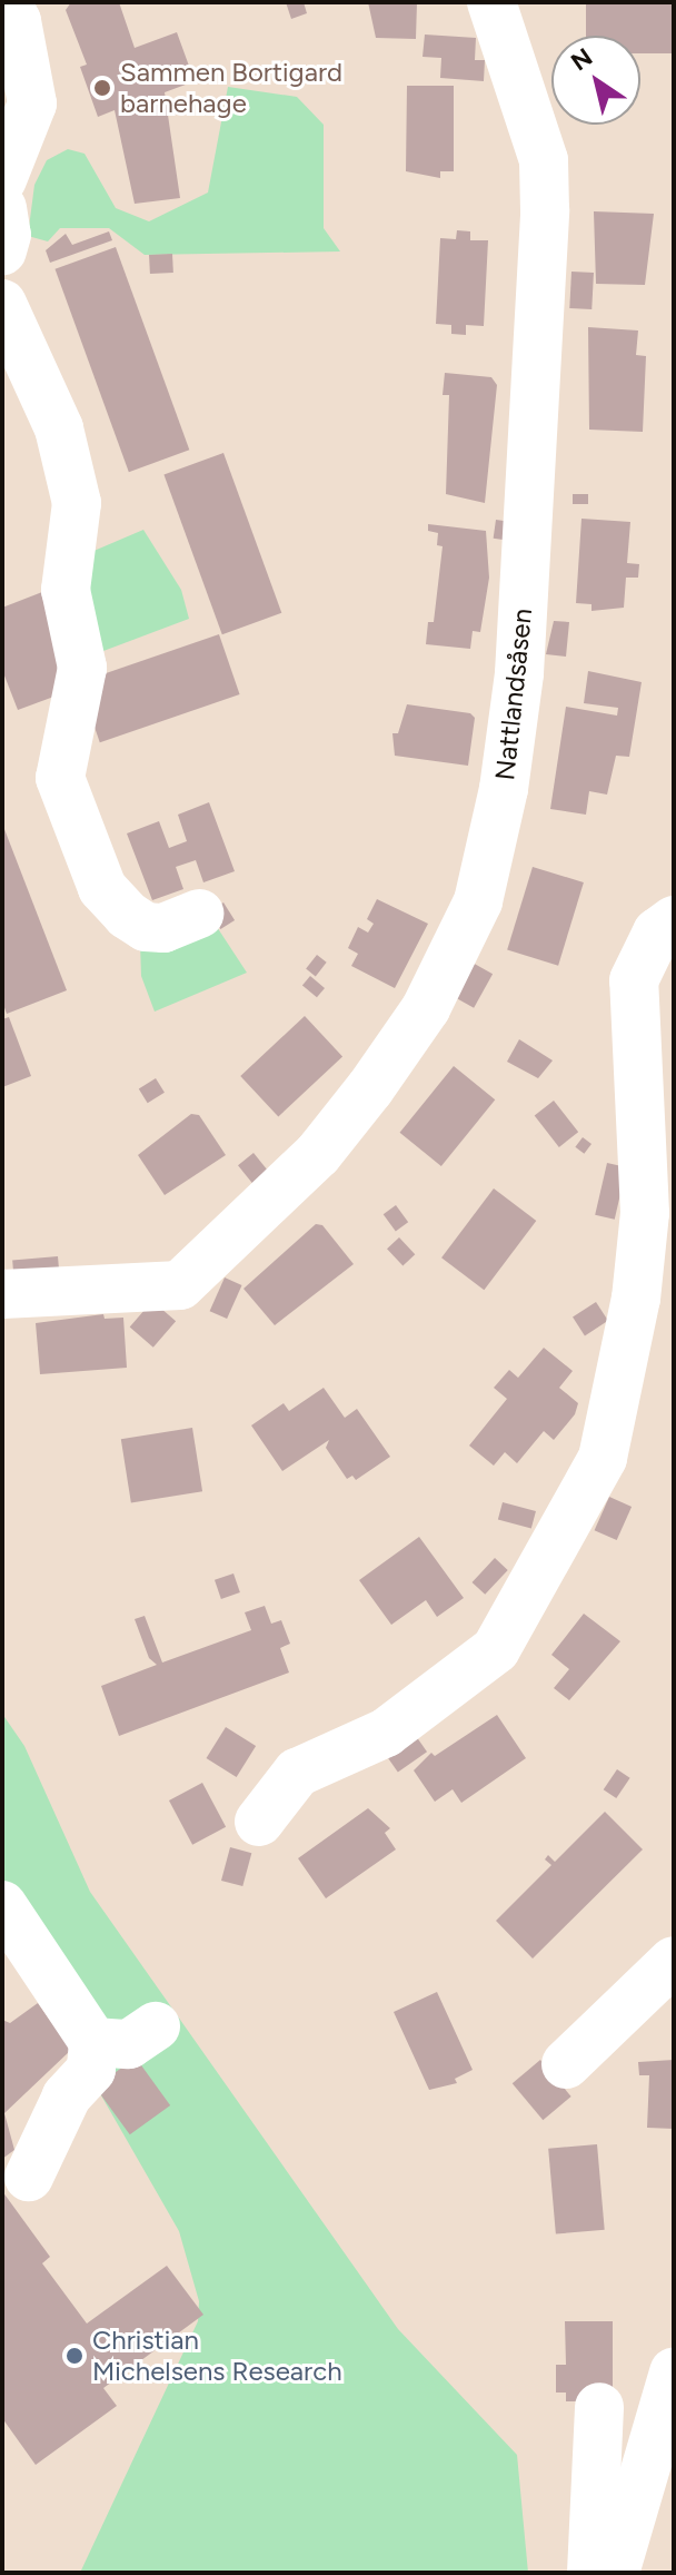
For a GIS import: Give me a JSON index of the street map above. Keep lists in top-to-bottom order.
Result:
{
  "streets": {
    "street": ["Nattlandsåsen"]
  },
  "places": ["Sammen Bortigard barnehage", "Christian Michelsens Research"],
  "north": "top left"
}
